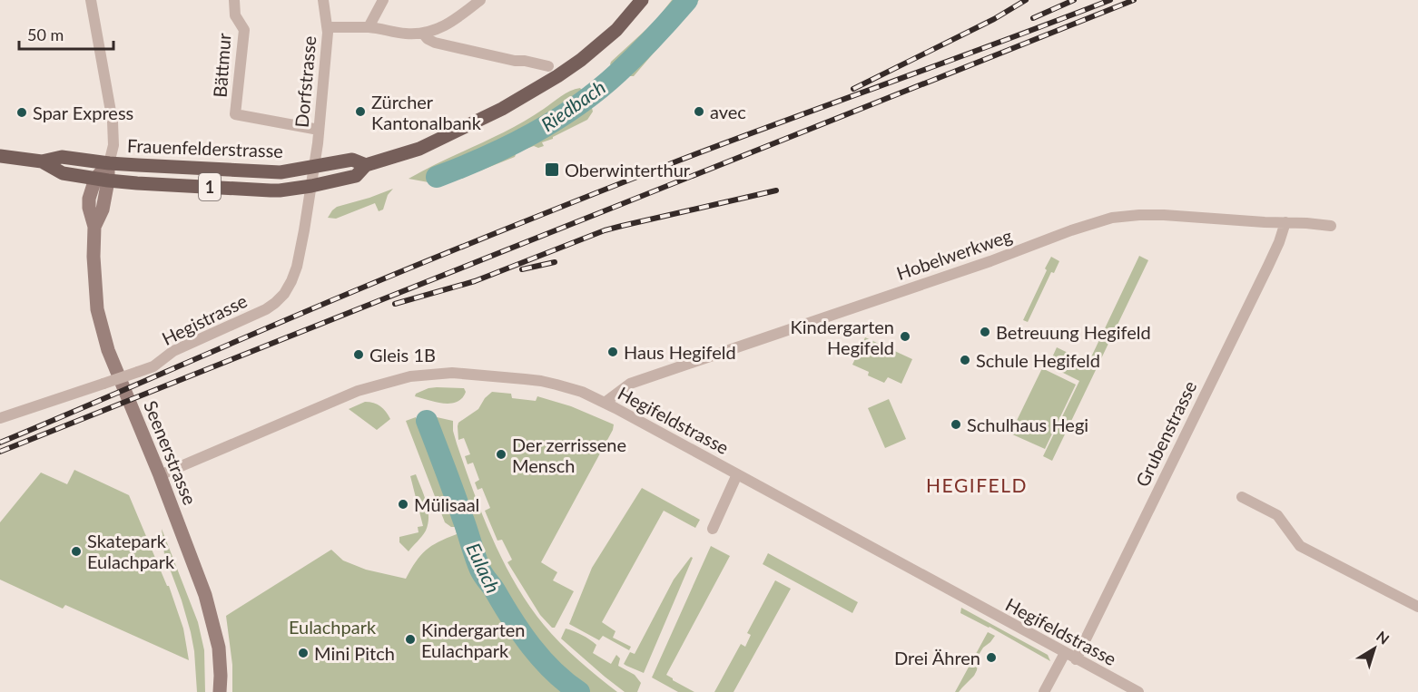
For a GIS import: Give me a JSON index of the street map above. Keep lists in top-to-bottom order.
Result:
{
  "streets": {
    "main road": ["Frauenfelderstrasse", "1", "Seenerstrasse"],
    "street": [
      "Bättmur",
      "Dorfstrasse",
      "Hobelwerkweg",
      "Hegistrasse",
      "Hegifeldstrasse",
      "Grubenstrasse"
    ]
  },
  "crossings": [
    ["Bättmur", "Dorfstrasse"],
    ["Dorfstrasse", "Frauenfelderstrasse"],
    ["Dorfstrasse", "Hegistrasse"],
    ["Frauenfelderstrasse", "Hegistrasse"],
    ["Frauenfelderstrasse", "Seenerstrasse"],
    ["Hobelwerkweg", "Hegifeldstrasse"],
    ["Hobelwerkweg", "Grubenstrasse"],
    ["Hegifeldstrasse", "Grubenstrasse"],
    ["Hegifeldstrasse", "Seenerstrasse"]
  ],
  "districts": ["HEGIFELD"],
  "water": ["Riedbach", "Eulach"],
  "parks": ["Eulachpark"],
  "places": {
    "other": [
      "Zürcher Kantonalbank",
      "avec",
      "Spar Express",
      "Betreuung Hegifeld",
      "Kindergarten Hegifeld",
      "Haus Hegifeld",
      "Gleis 1B",
      "Schule Hegifeld",
      "Schulhaus Hegi",
      "Der zerrissene Mensch",
      "Mülisaal",
      "Skatepark Eulachpark",
      "Kindergarten Eulachpark",
      "Mini Pitch",
      "Drei Ähren"
    ],
    "transit": ["Oberwinterthur"]
  },
  "scale_bar": "50 m",
  "north": "top right"
}
